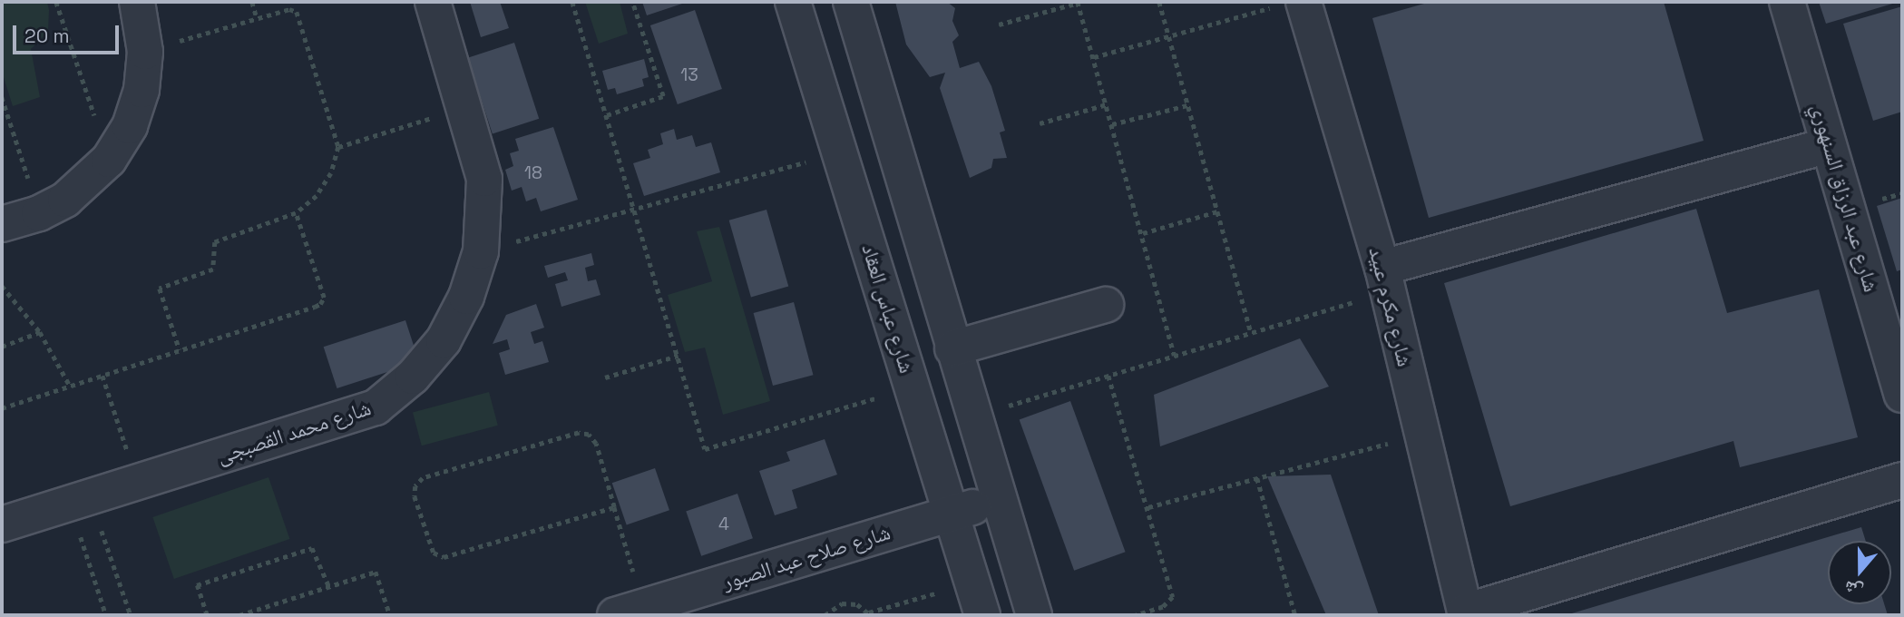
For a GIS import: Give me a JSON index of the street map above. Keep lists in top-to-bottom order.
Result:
{
  "streets": {
    "street": [
      "شارع عبد الرزاق السنهوري",
      "شارع مكرم عبيد",
      "شارع عباس العقاد",
      "شارع محمد القصبجى",
      "شارع صلاح عبد الصبور"
    ]
  },
  "crossings": [
    ["شارع عباس العقاد", "شارع صلاح عبد الصبور"]
  ],
  "house_numbers": ["13", "18", "4"],
  "scale_bar": "20 m",
  "north": "bottom"
}
